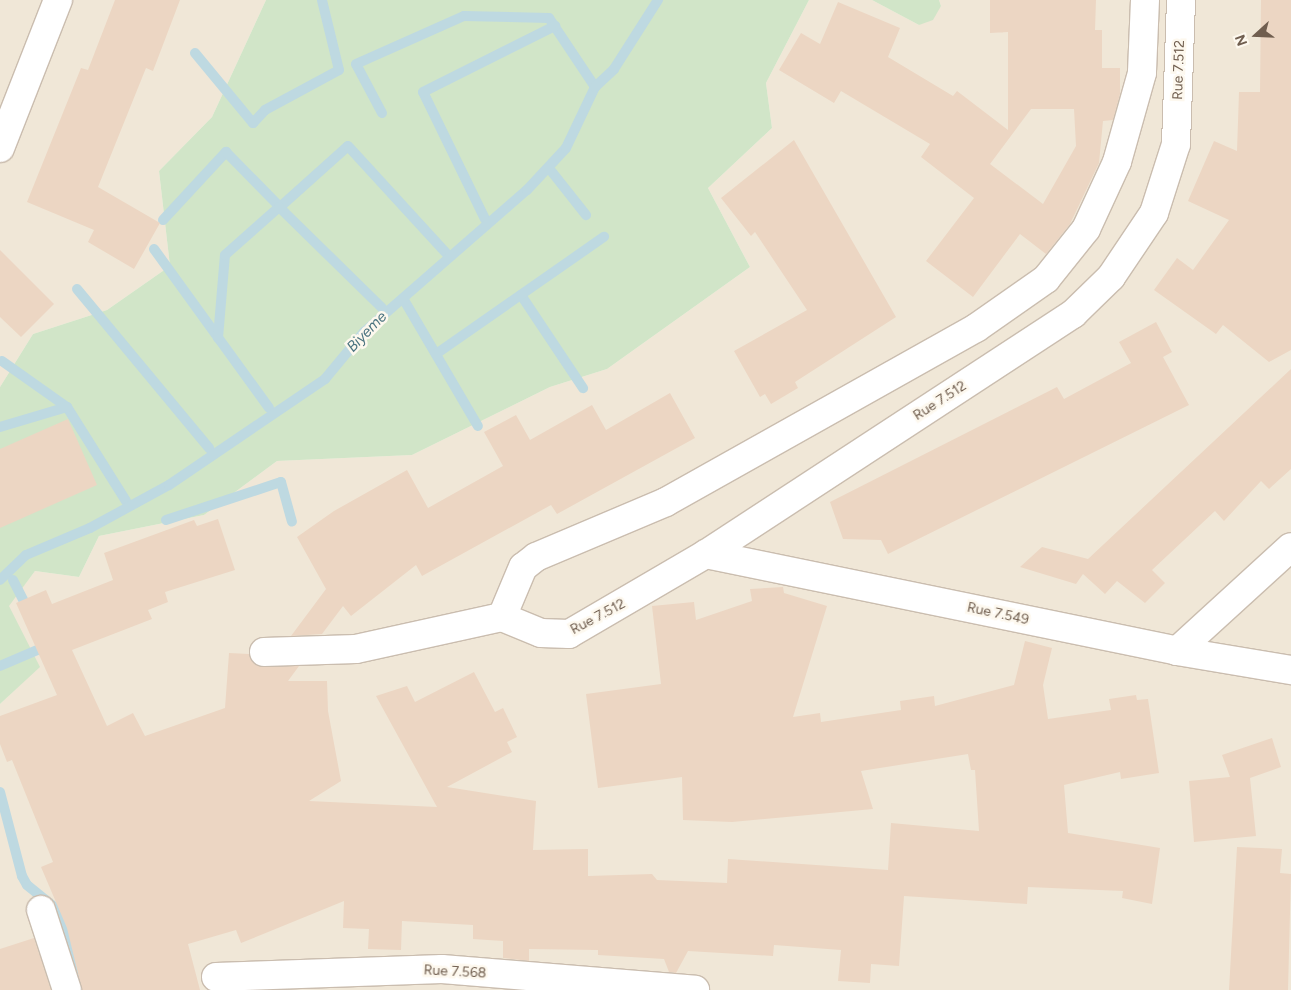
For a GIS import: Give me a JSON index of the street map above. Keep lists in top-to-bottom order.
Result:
{
  "streets": {
    "street": ["Rue 7.512", "Rue 7.549", "Rue 7.568"]
  },
  "crossings": [
    ["Rue 7.512", "Rue 7.549"]
  ],
  "water": ["Biyeme"],
  "north": "left"
}
